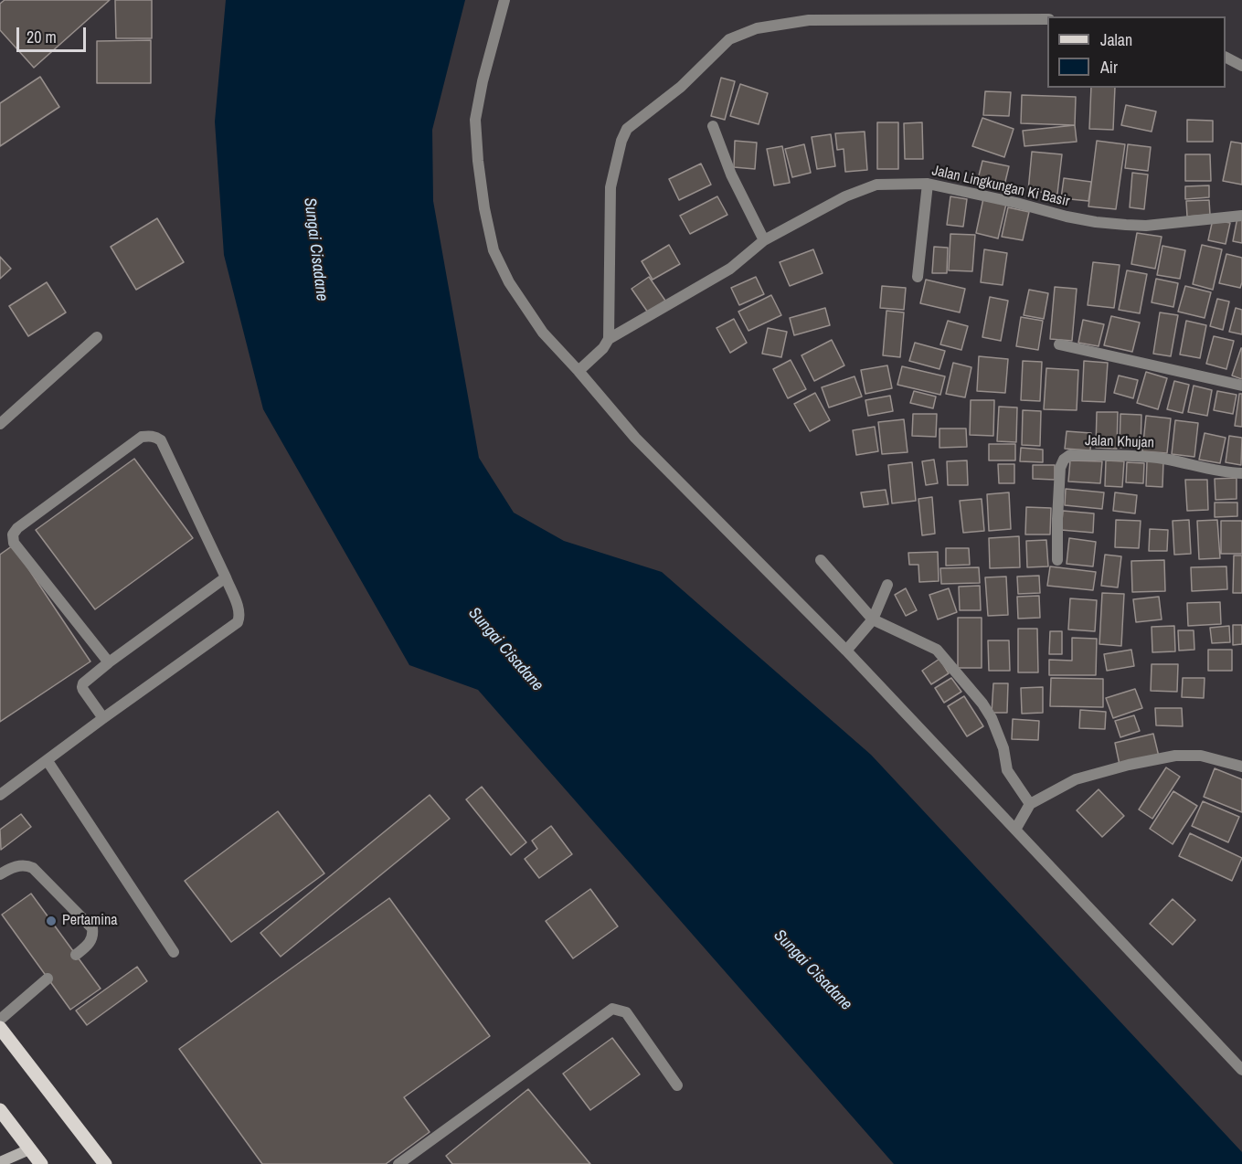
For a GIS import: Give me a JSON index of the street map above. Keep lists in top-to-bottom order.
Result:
{
  "streets": {
    "street": ["Jalan Lingkungan Ki Basir", "Jalan Khujan"]
  },
  "water": ["Sungai Cisadane"],
  "places": ["Pertamina"],
  "legend": ["Jalan", "Air"],
  "scale_bar": "20 m"
}
